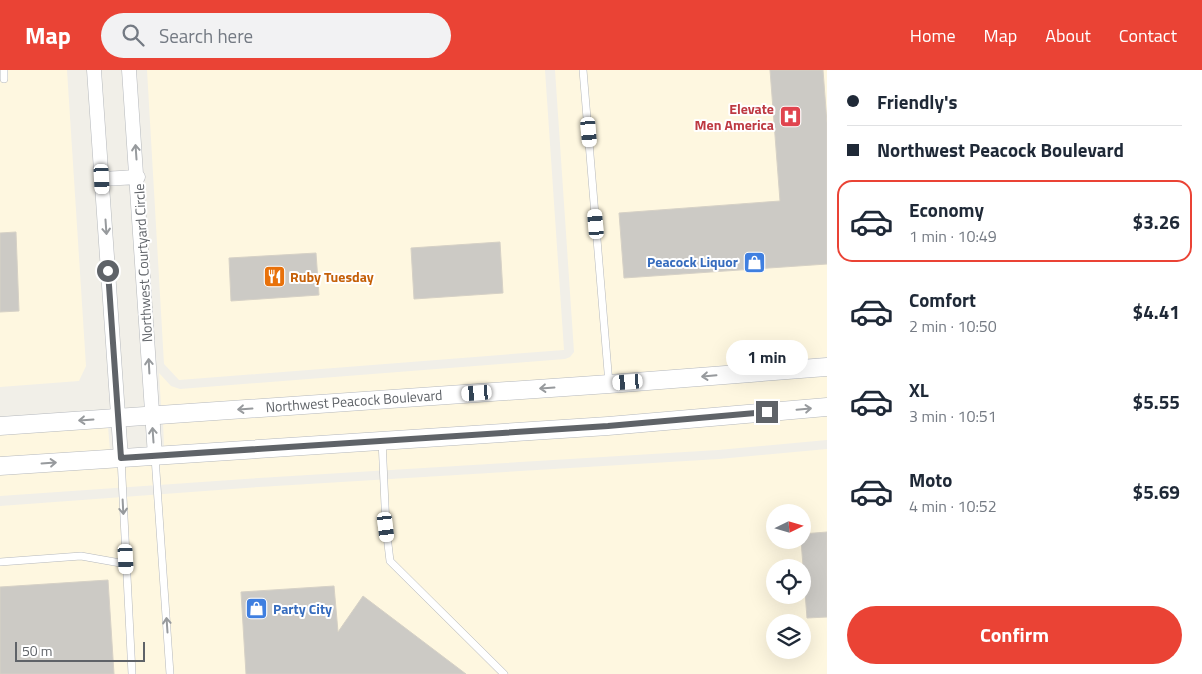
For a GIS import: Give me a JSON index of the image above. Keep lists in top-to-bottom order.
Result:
{
  "streets": {
    "street": ["Northwest Courtyard Circle", "Northwest Peacock Boulevard"]
  },
  "crossings": [
    ["Northwest Courtyard Circle", "Northwest Peacock Boulevard"]
  ],
  "places": {
    "hospital": ["Elevate Men America"],
    "shop": ["Peacock Liquor", "Party City"],
    "restaurant": ["Ruby Tuesday"]
  },
  "scale_bar": "50 m",
  "north": "right",
  "page": {
    "header": "Map",
    "search": "Search here",
    "nav": [
      "Home",
      "Map",
      "About",
      "Contact"
    ],
    "banner": ["Friendly's", "Northwest Peacock Boulevard"],
    "list": [
      {
        "name": "Economy",
        "note": "1 min · 10:49",
        "value": "$3.26"
      },
      {
        "name": "Comfort",
        "note": "2 min · 10:50",
        "value": "$4.41"
      },
      {
        "name": "XL",
        "note": "3 min · 10:51",
        "value": "$5.55"
      },
      {
        "name": "Moto",
        "note": "4 min · 10:52",
        "value": "$5.69"
      }
    ],
    "bubble": "1 min",
    "buttons": "Confirm",
    "scale": "50 m"
  }
}
